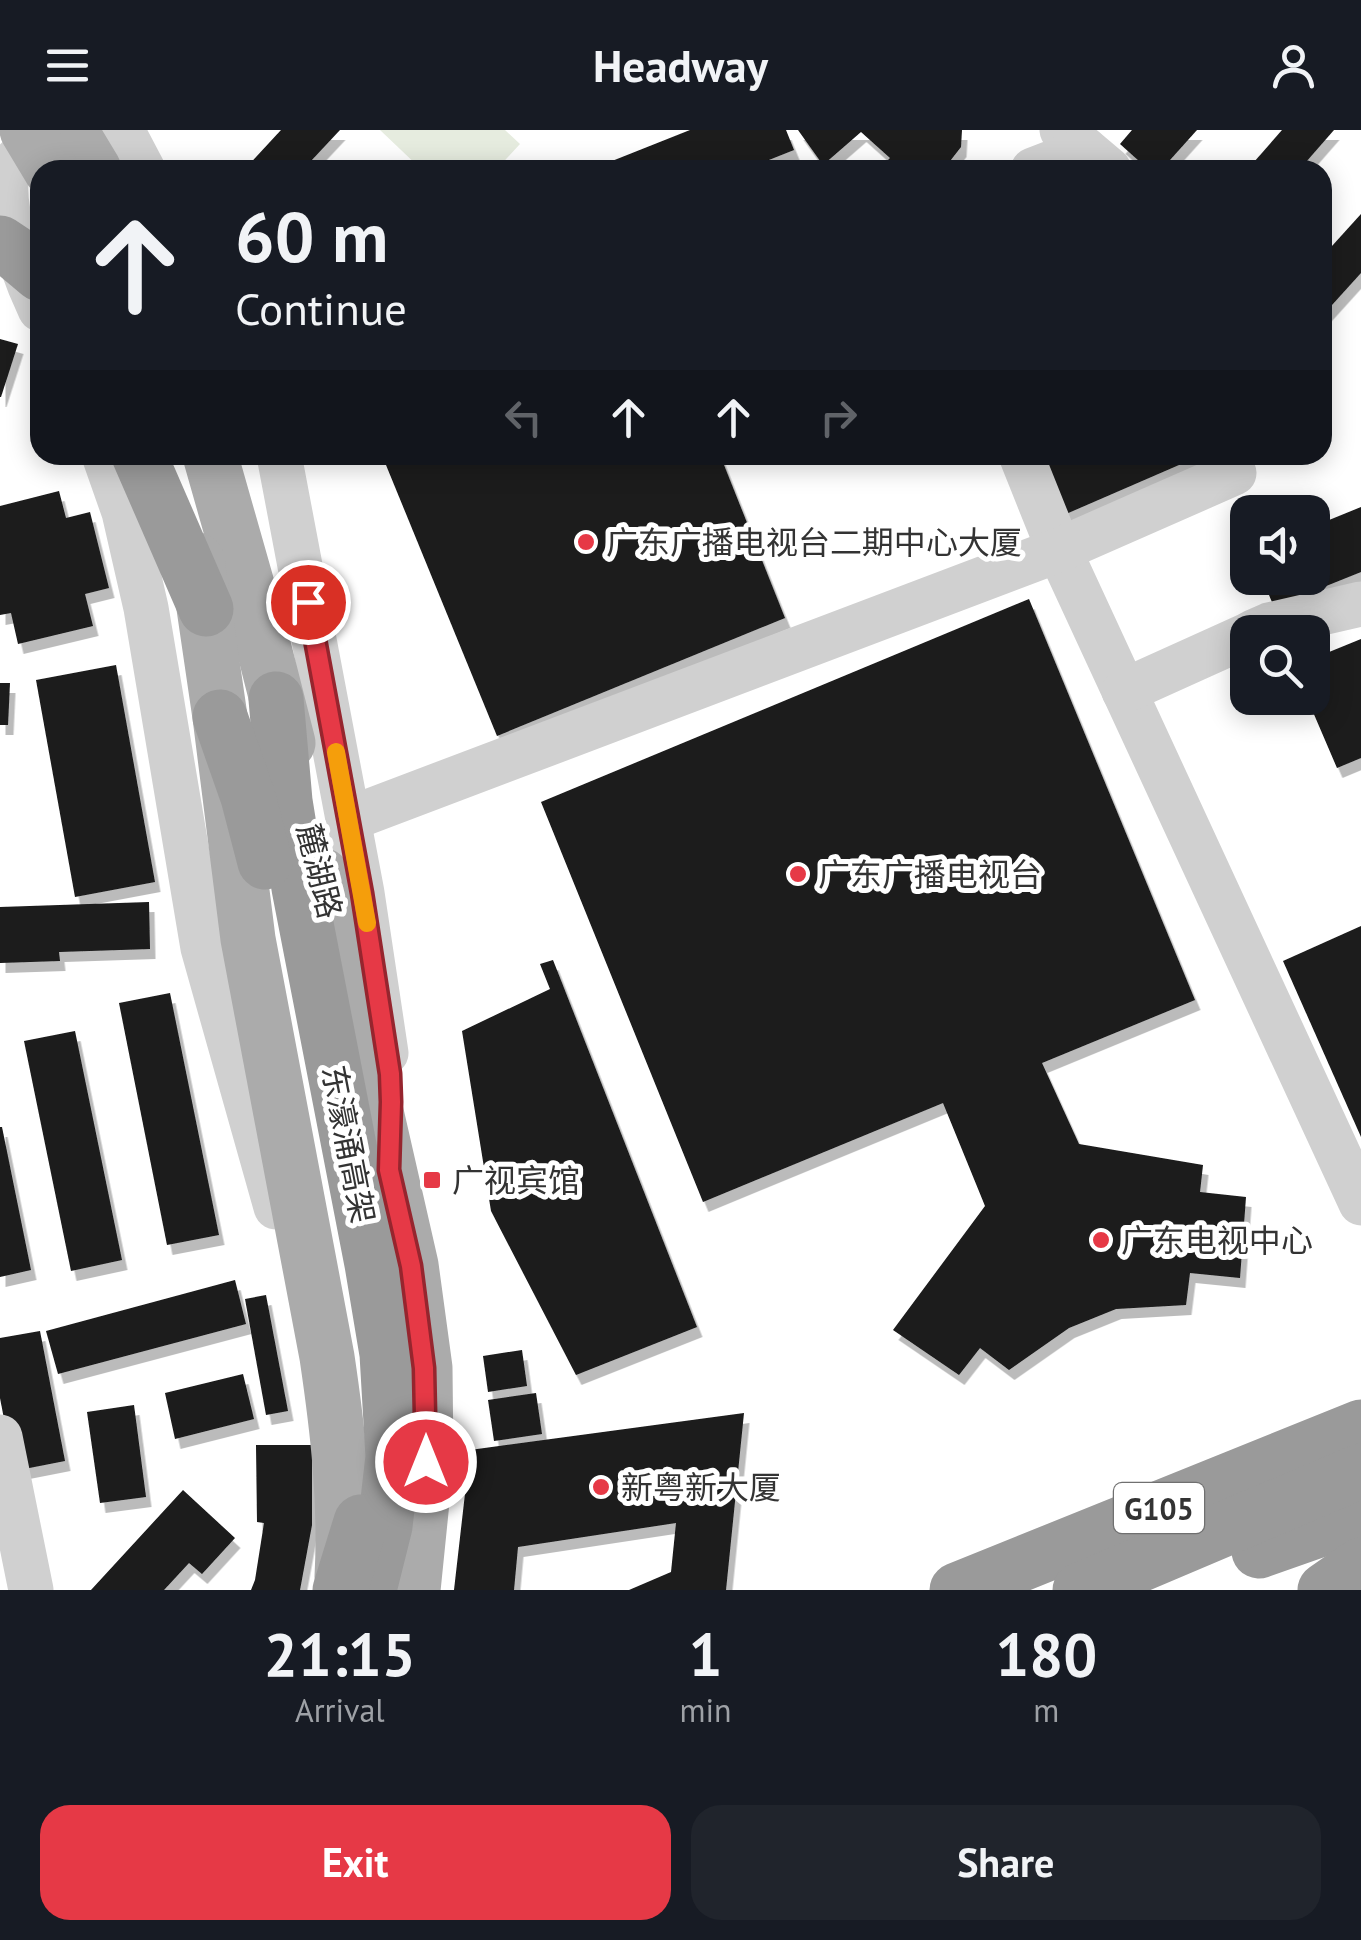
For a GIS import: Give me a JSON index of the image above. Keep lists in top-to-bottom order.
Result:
{
  "streets": {
    "highway": ["东濠涌高架", "G105"],
    "main road": ["麓湖路"]
  },
  "crossings": [
    ["麓湖路", "东濠涌高架"]
  ],
  "places": {
    "other": [
      "广东广播电视台二期中心大厦",
      "广东广播电视台",
      "广东电视中心",
      "新粤新大厦"
    ],
    "transit": ["广视宾馆"]
  },
  "page": {
    "header": "Headway",
    "turn": ["60 m", "Continue"],
    "eta": [
      "21:15",
      "Arrival",
      "1",
      "min",
      "180",
      "m"
    ],
    "buttons": ["Exit", "Share"]
  }
}
